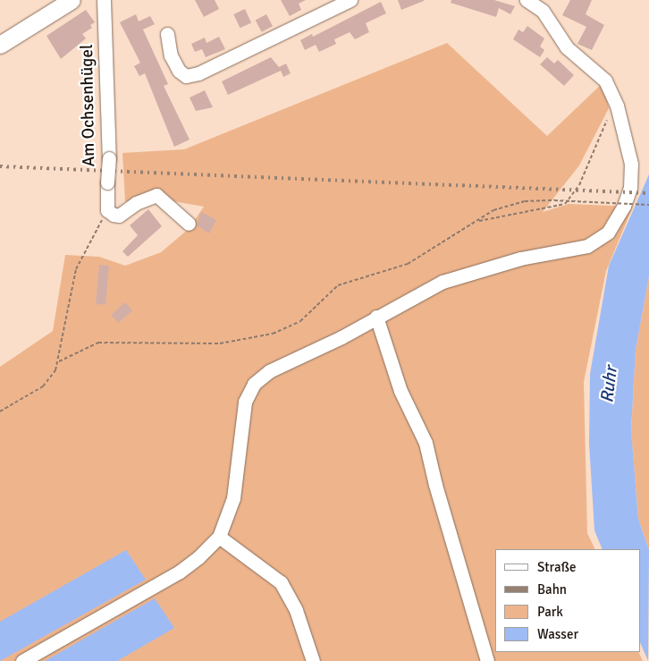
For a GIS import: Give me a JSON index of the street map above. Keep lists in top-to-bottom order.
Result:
{
  "streets": {
    "street": ["Am Ochsenhügel"]
  },
  "water": ["Ruhr"],
  "legend": [
    "Straße",
    "Bahn",
    "Park",
    "Wasser"
  ]
}
